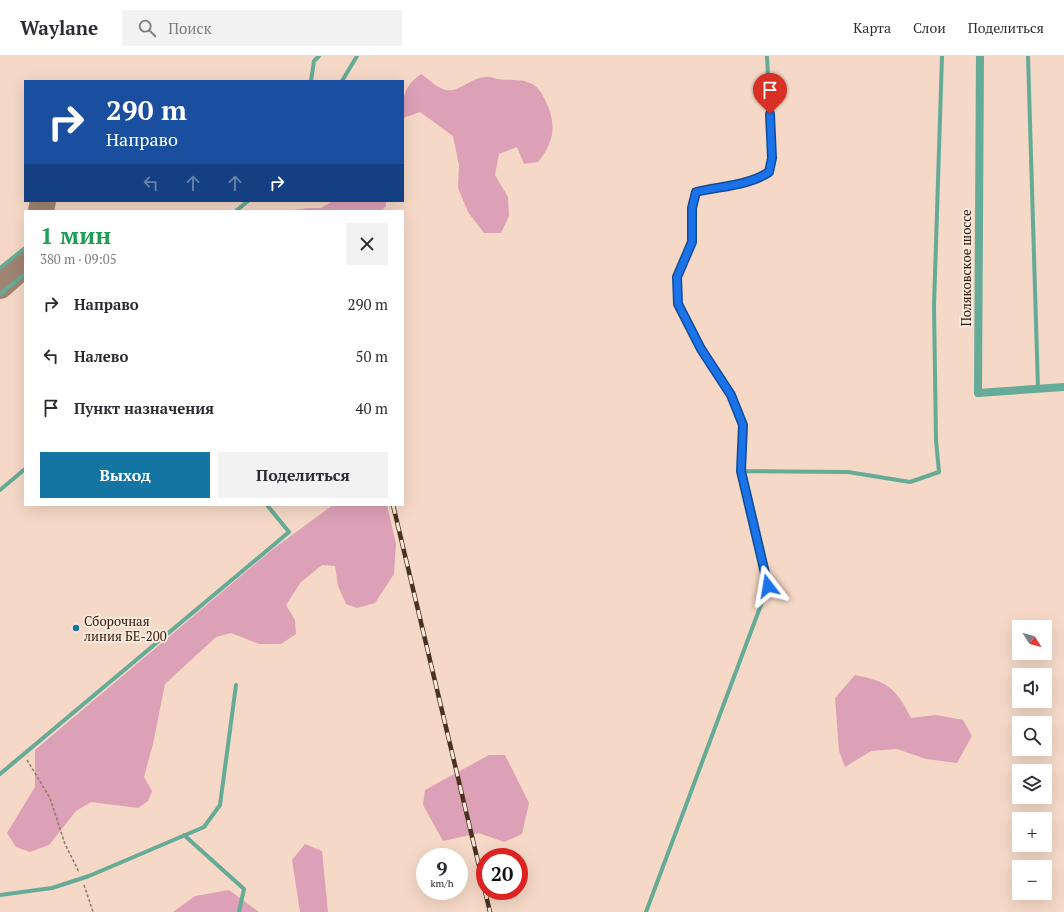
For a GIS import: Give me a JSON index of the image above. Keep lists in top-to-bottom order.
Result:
{
  "streets": {
    "street": ["Поляковское шоссе"]
  },
  "places": ["Сборочная линия БЕ-200"],
  "north": "bottom right",
  "page": {
    "header": "Waylane",
    "search": "Поиск",
    "nav": ["Карта", "Слои", "Поделиться"],
    "turn": ["290 m", "Направо"],
    "heading": ["1 мин", "380 m · 09:05"],
    "list": [
      {
        "name": "Направо",
        "value": "290 m"
      },
      {
        "name": "Налево",
        "value": "50 m"
      },
      {
        "name": "Пункт назначения",
        "value": "40 m"
      }
    ],
    "buttons": ["Выход", "Поделиться"],
    "map_buttons": ["+", "−"],
    "speed": "9 km/h",
    "limit": "20"
  }
}
